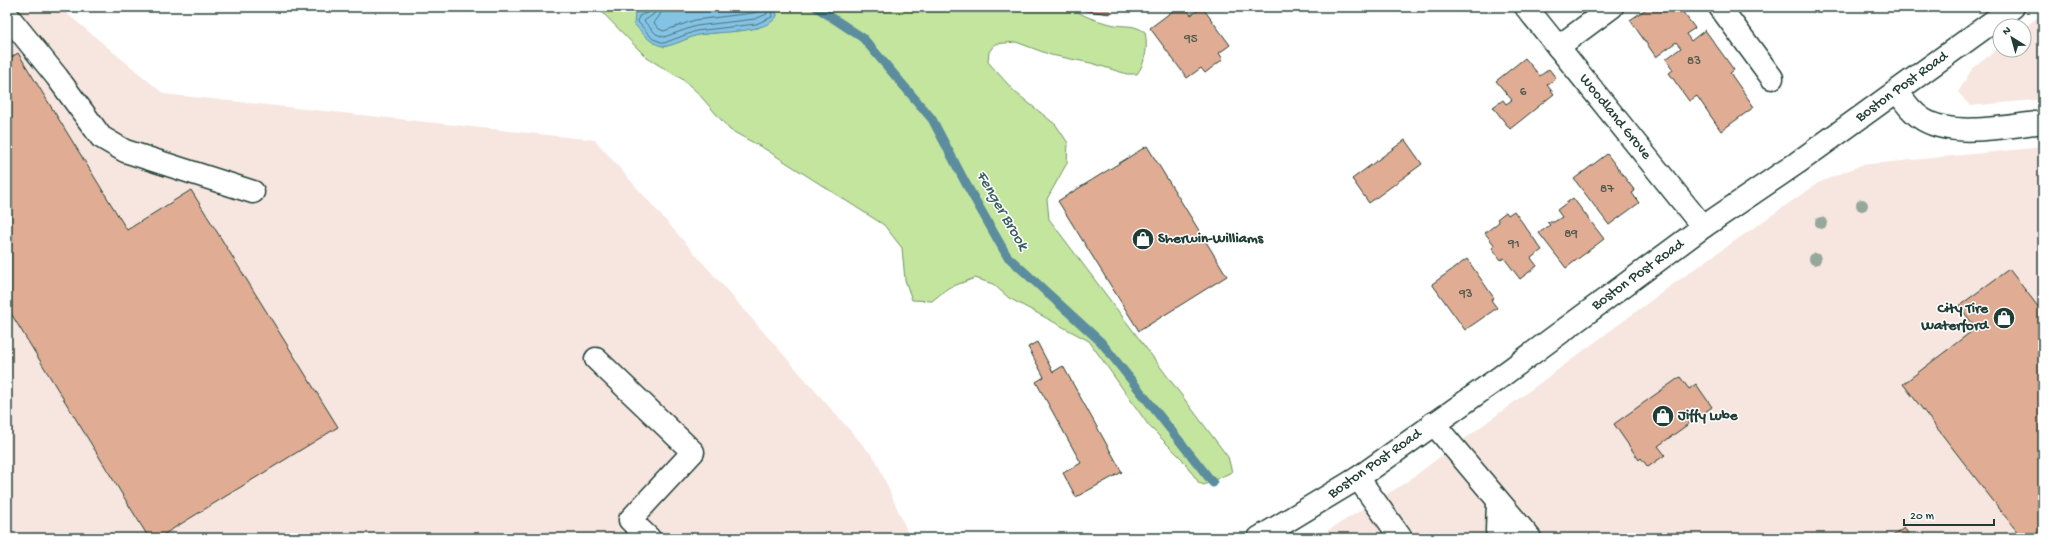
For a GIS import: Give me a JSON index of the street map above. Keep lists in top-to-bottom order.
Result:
{
  "streets": {
    "main road": ["Boston Post Road", "Woodland Grove"]
  },
  "crossings": [
    ["Boston Post Road", "Woodland Grove"]
  ],
  "water": ["Fenger Brook"],
  "places": {
    "shop": ["Sherwin-Williams", "City Tire Waterford", "Jiffy Lube"]
  },
  "house_numbers": [
    "95",
    "83",
    "6",
    "87",
    "89",
    "91",
    "93"
  ],
  "scale_bar": "20 m",
  "north": "top left"
}
